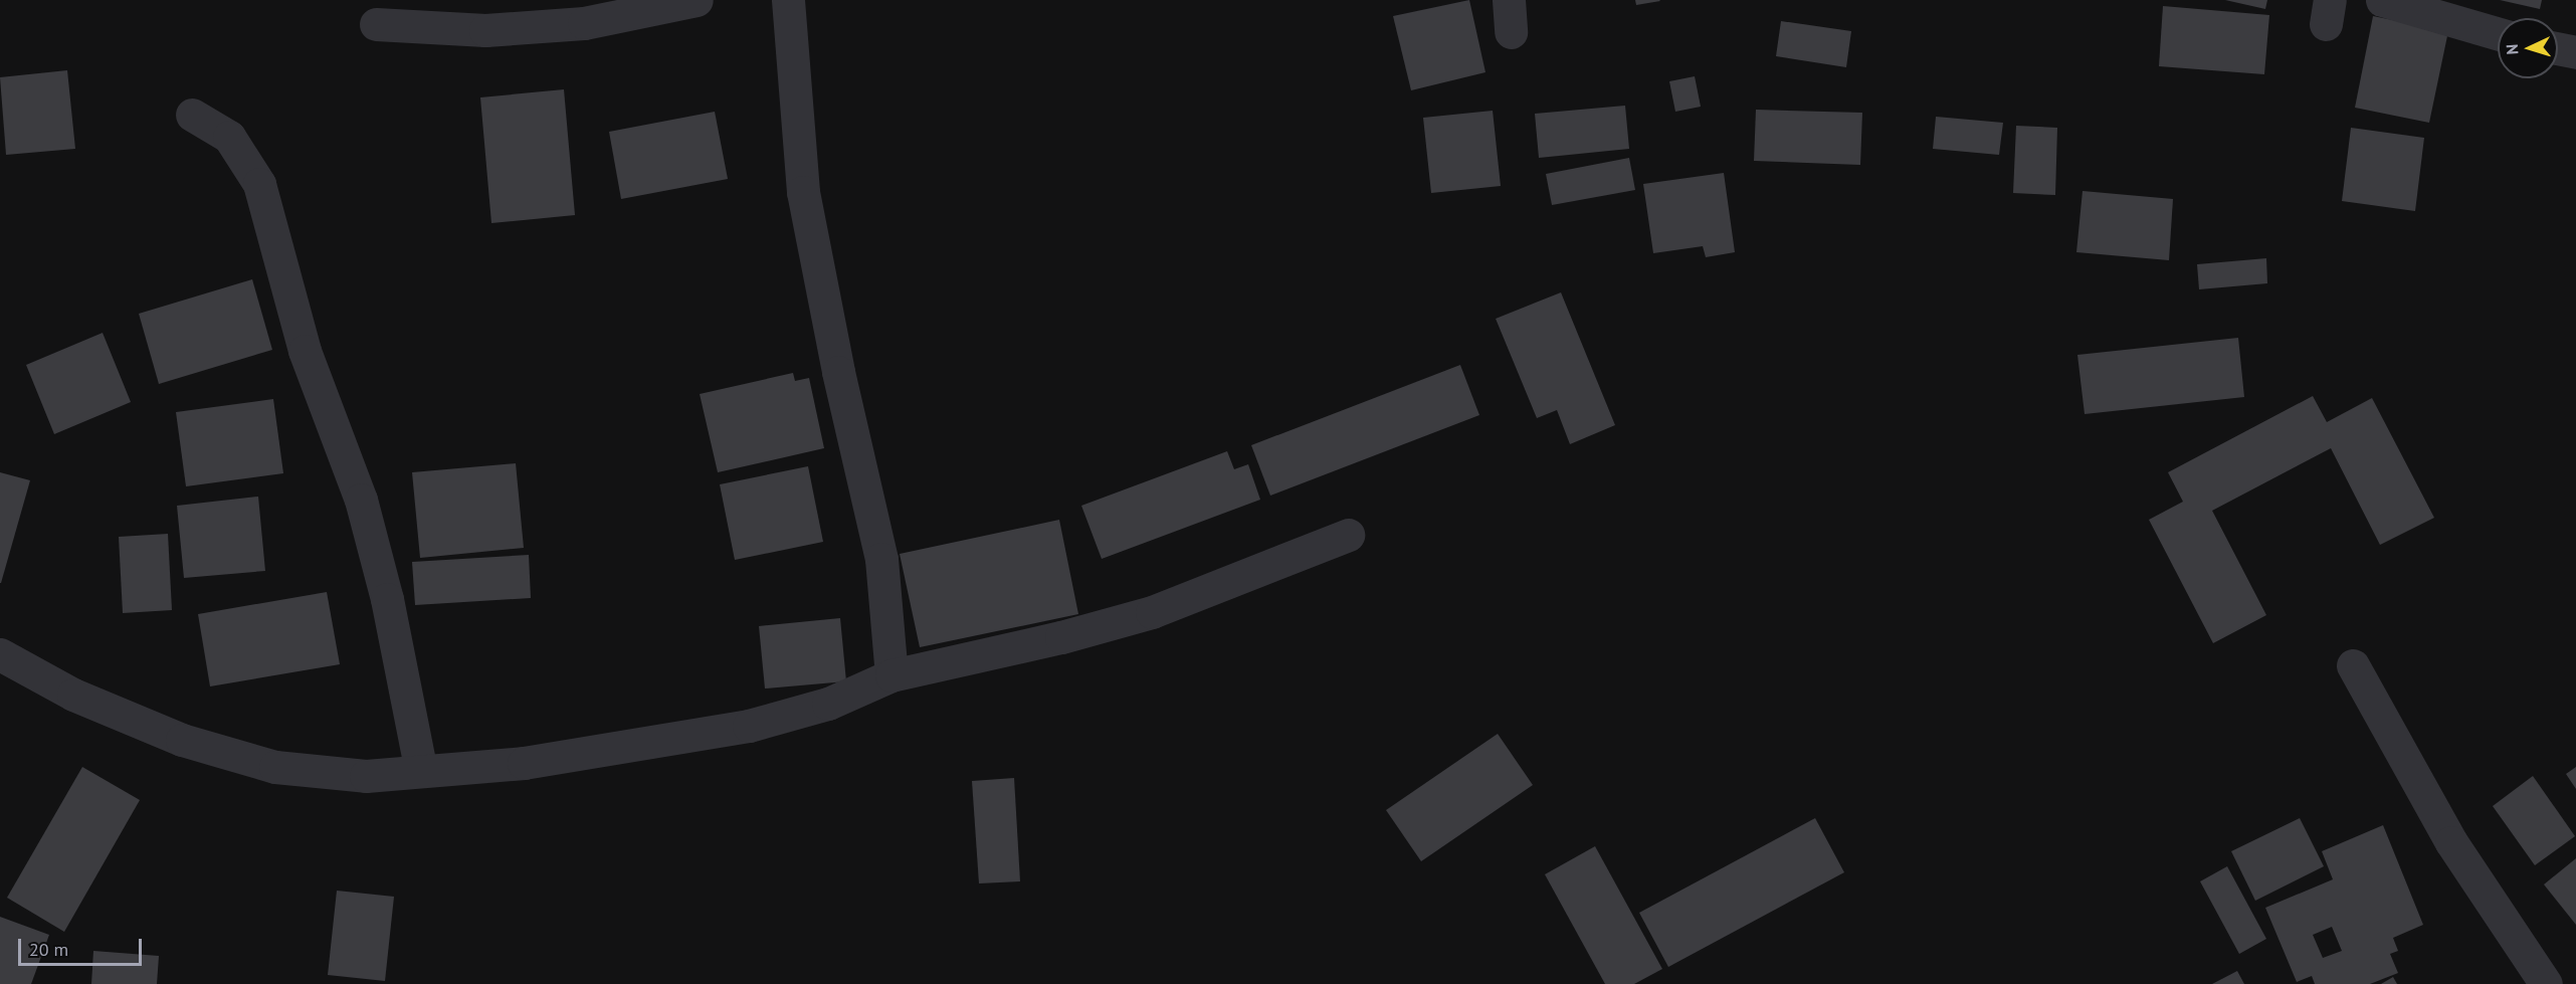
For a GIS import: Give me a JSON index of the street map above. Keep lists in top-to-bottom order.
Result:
{
  "scale_bar": "20 m",
  "north": "left"
}
